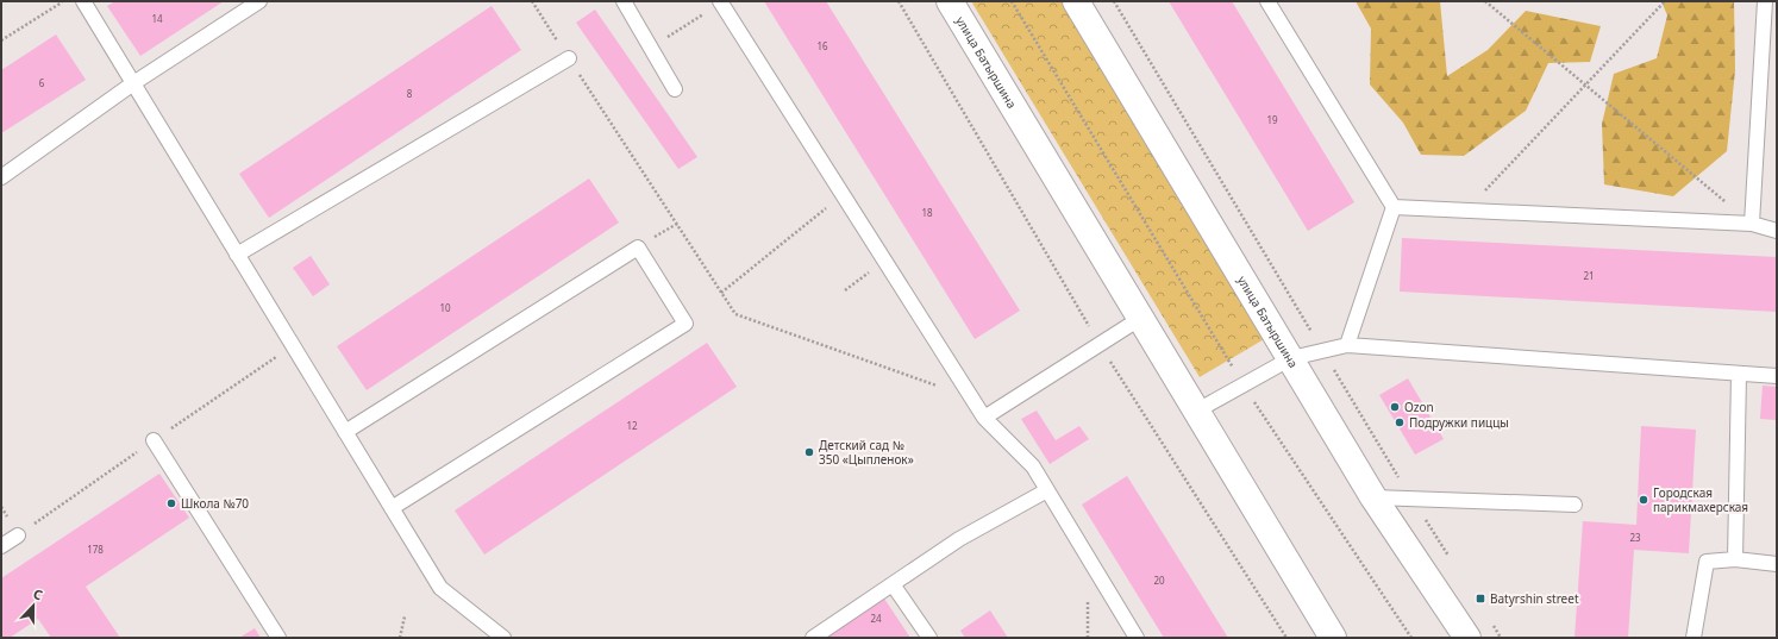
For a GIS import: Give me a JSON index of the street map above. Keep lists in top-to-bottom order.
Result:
{
  "streets": {
    "street": ["улица Батыршина"]
  },
  "places": {
    "other": [
      "Ozon",
      "Подружки пиццы",
      "Детский сад № 350 «Цыпленок»",
      "Городская парикмахерская",
      "Школа №70"
    ],
    "transit": ["Batyrshin street"]
  },
  "house_numbers": [
    "14",
    "16",
    "6",
    "8",
    "19",
    "18",
    "21",
    "10",
    "12",
    "23",
    "178",
    "20",
    "24"
  ],
  "north": "top"
}
